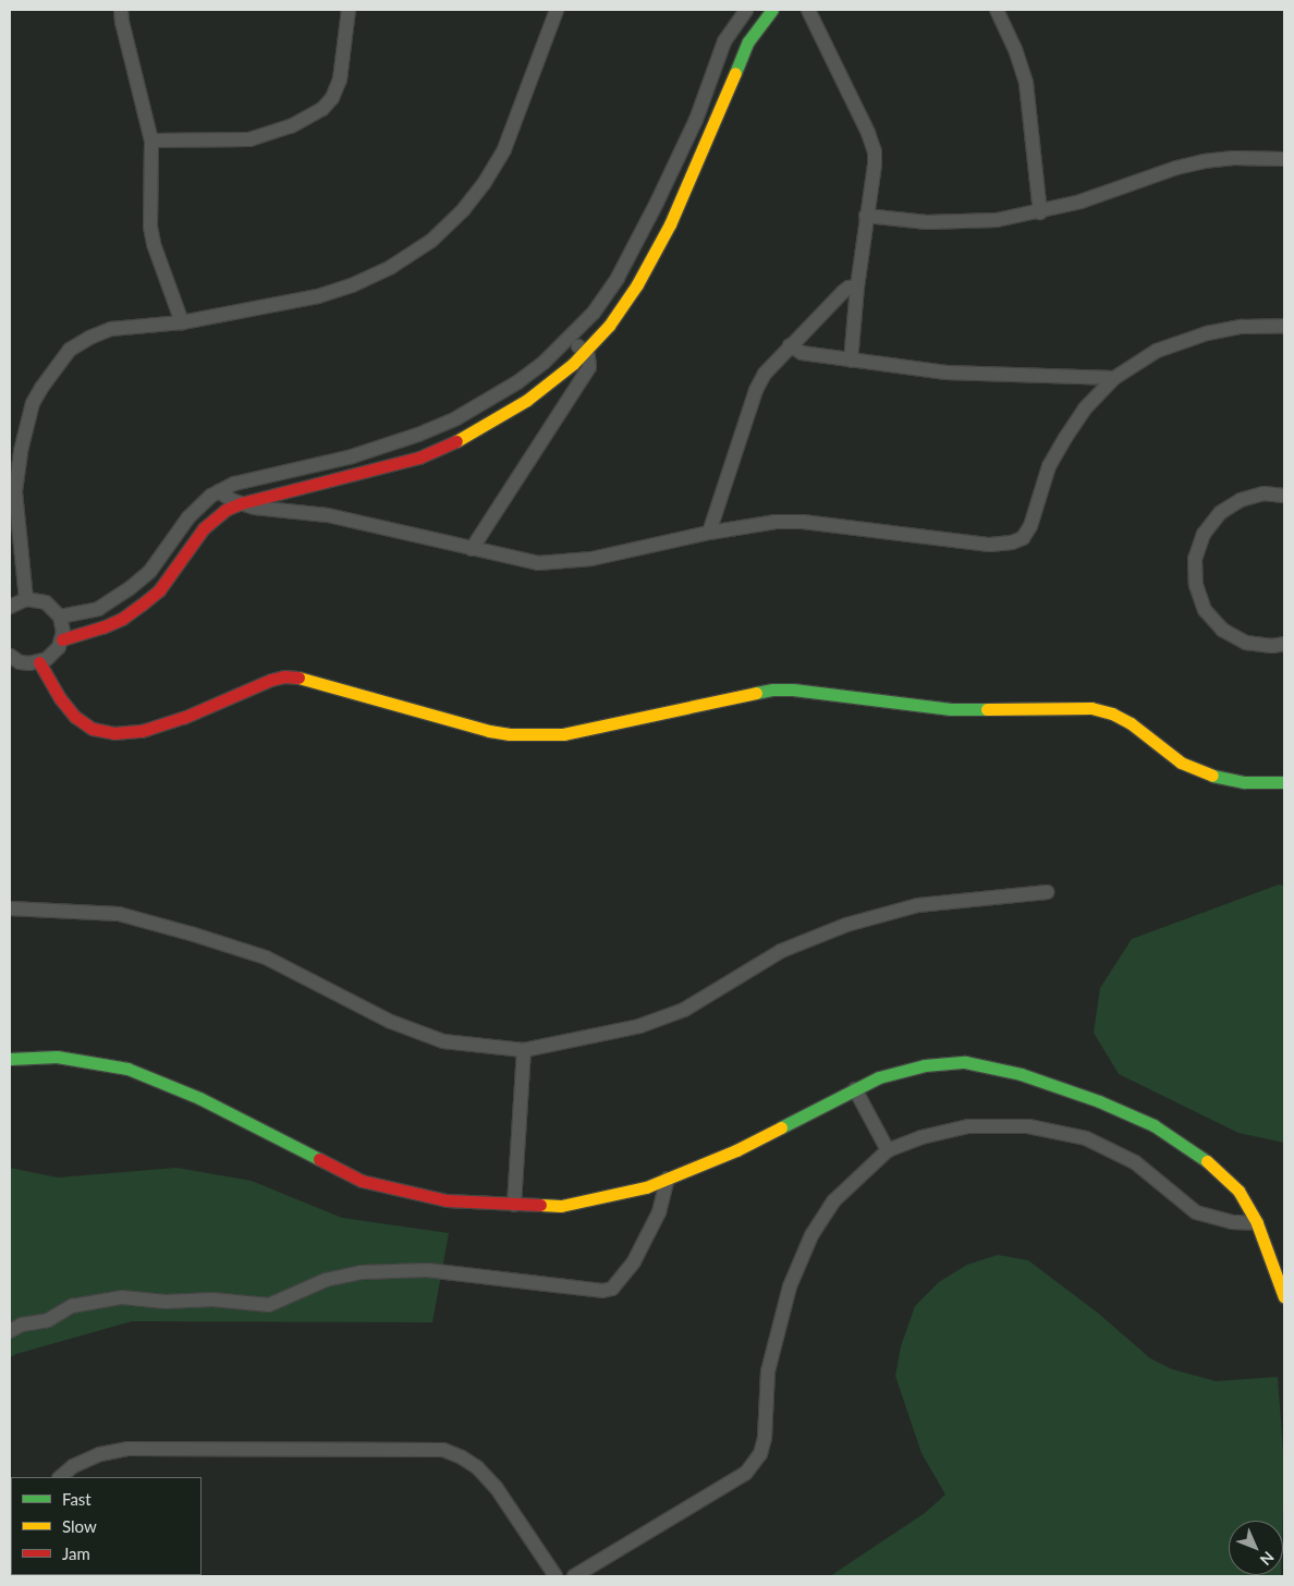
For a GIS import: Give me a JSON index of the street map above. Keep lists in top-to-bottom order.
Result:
{
  "legend": ["Fast", "Slow", "Jam"],
  "north": "bottom right"
}
